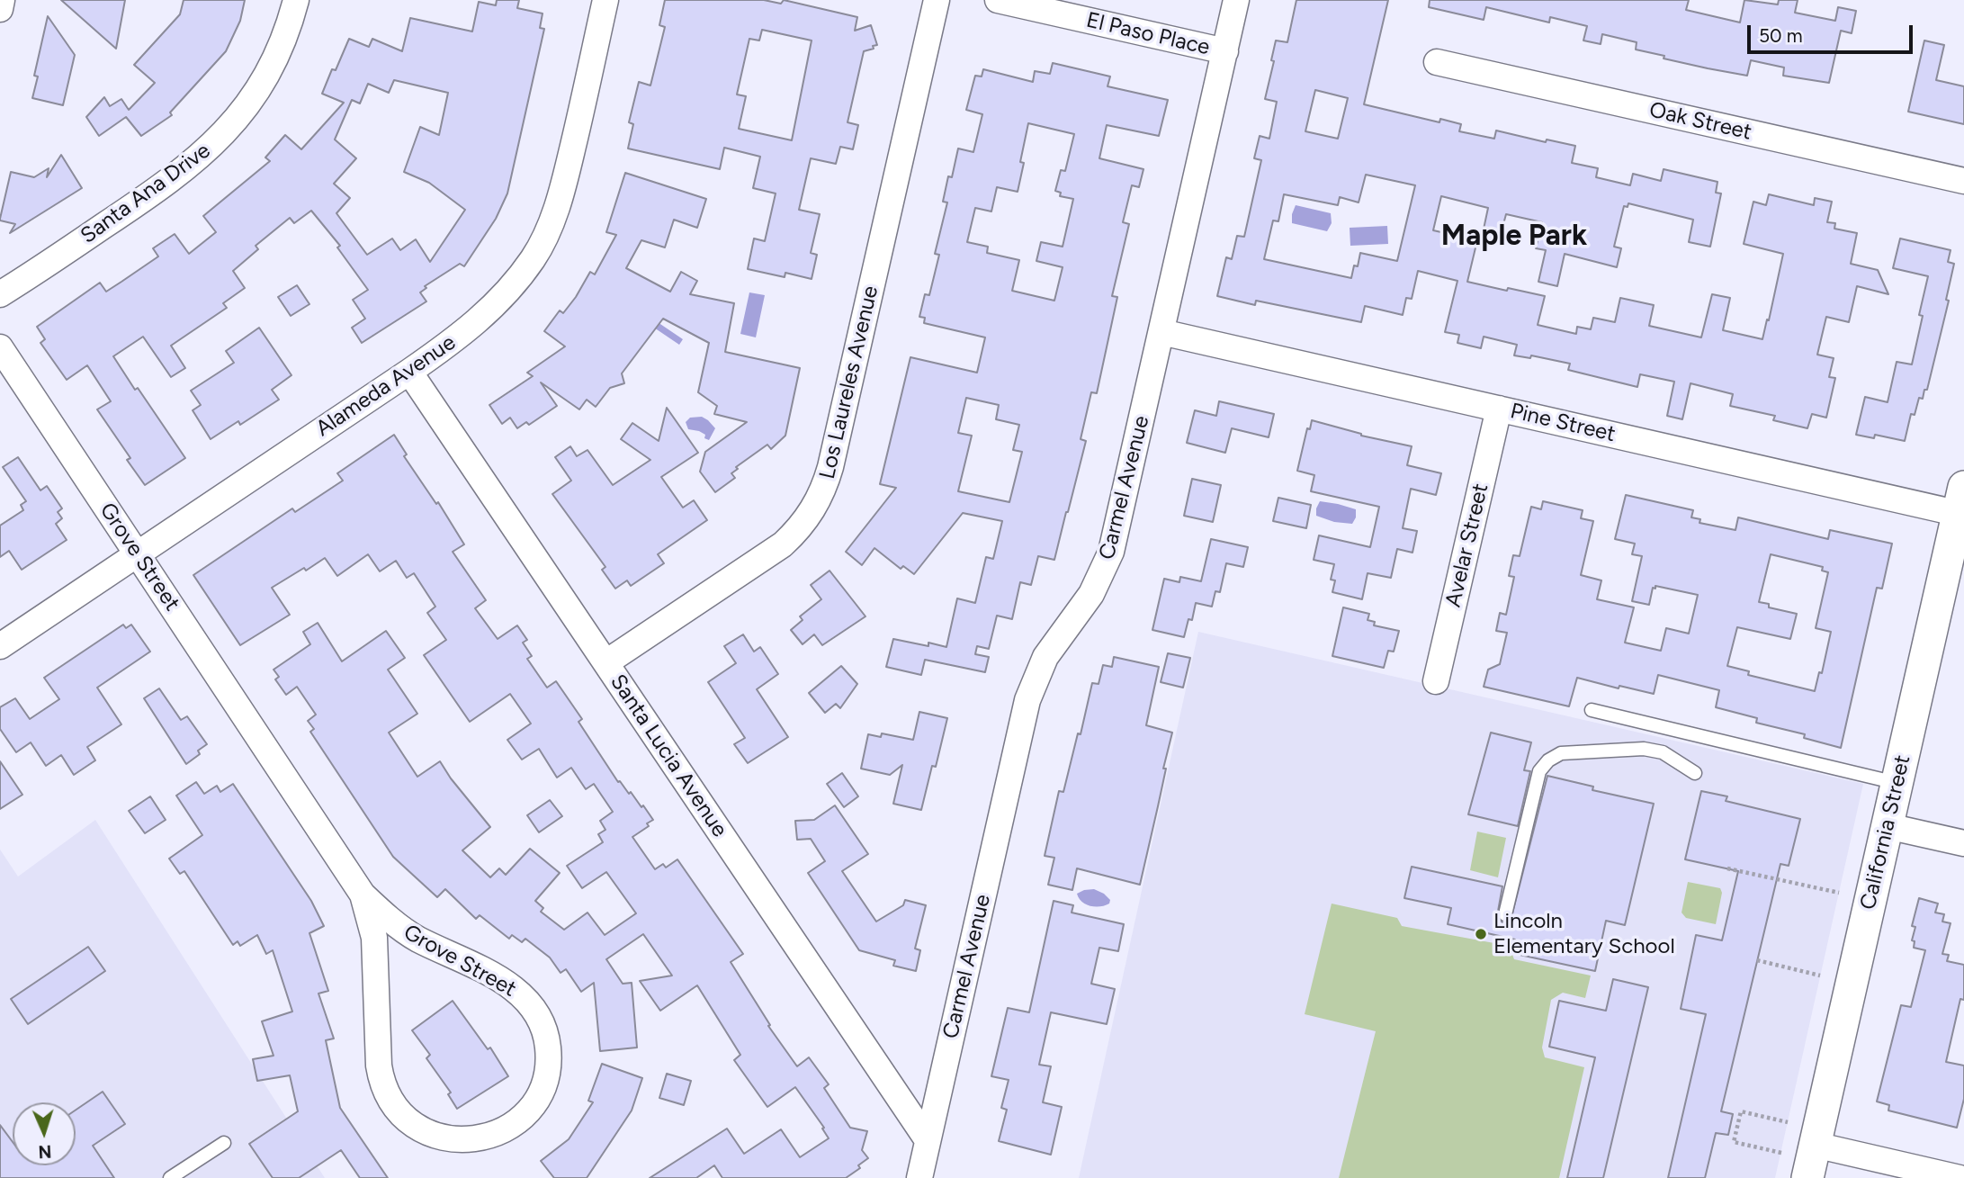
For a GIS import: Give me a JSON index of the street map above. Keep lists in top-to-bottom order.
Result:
{
  "streets": {
    "street": [
      "El Paso Place",
      "Oak Street",
      "Santa Ana Drive",
      "Los Laureles Avenue",
      "Alameda Avenue",
      "Pine Street",
      "Carmel Avenue",
      "Avelar Street",
      "Grove Street",
      "Santa Lucia Avenue",
      "California Street"
    ]
  },
  "crossings": [
    ["El Paso Place", "Carmel Avenue"],
    ["Los Laureles Avenue", "Santa Lucia Avenue"],
    ["Alameda Avenue", "Grove Street"],
    ["Alameda Avenue", "Santa Lucia Avenue"],
    ["Pine Street", "Carmel Avenue"],
    ["Pine Street", "Avelar Street"],
    ["Pine Street", "California Street"],
    ["Carmel Avenue", "Santa Lucia Avenue"]
  ],
  "districts": ["Maple Park"],
  "places": ["Lincoln Elementary School"],
  "scale_bar": "50 m",
  "north": "bottom"
}
